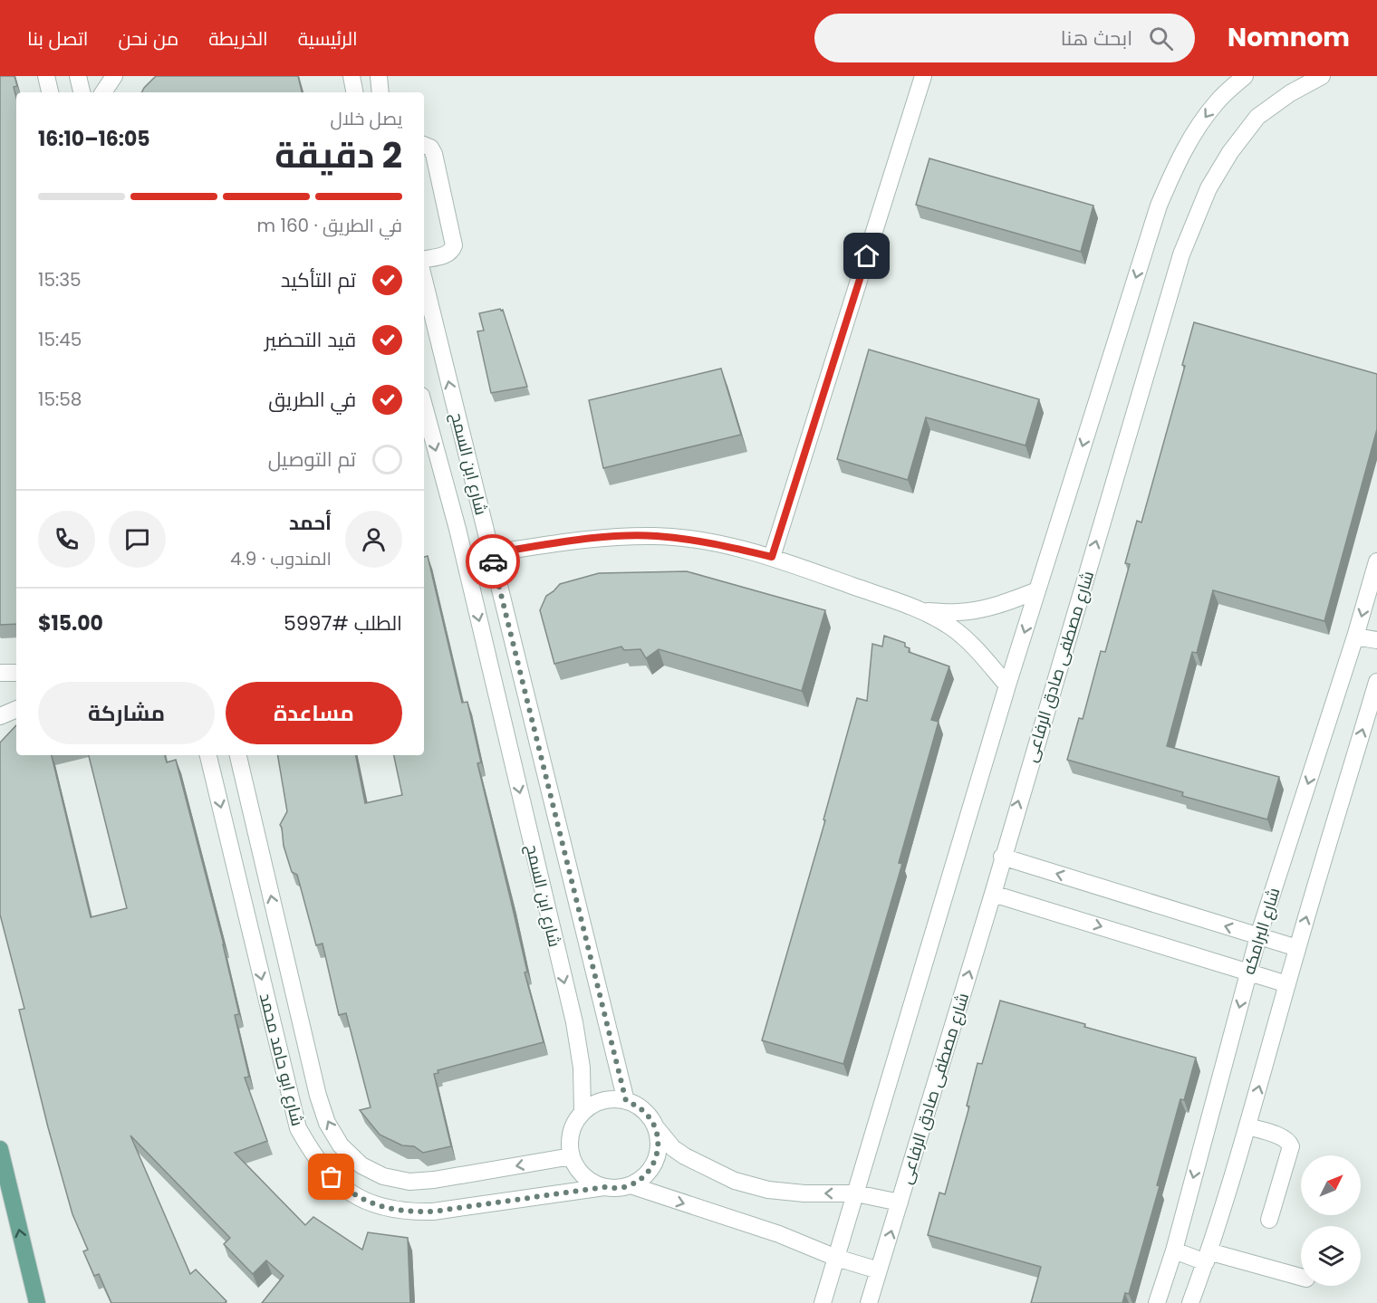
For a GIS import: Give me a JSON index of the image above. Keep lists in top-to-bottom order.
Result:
{
  "streets": {
    "street": [
      "شارع ابن السمح",
      "شارع مصطفى صادق الرفاعى",
      "شارع البرامكه",
      "شارع ابو حامد محمد"
    ]
  },
  "crossings": [
    ["شارع ابن السمح", "شارع ابو حامد محمد"]
  ],
  "north": "top right",
  "page": {
    "header": "Nomnom",
    "search": "ابحث هنا",
    "nav": [
      "الرئيسية",
      "الخريطة",
      "من نحن",
      "اتصل بنا"
    ],
    "heading": ["2 دقيقة", "يصل خلال", "16:05–16:10"],
    "panel": [
      "أحمد",
      "المندوب · 4.9",
      "الطلب #5997",
      "$15.00"
    ],
    "bar": "في الطريق · 160 m",
    "list": [
      ["تم التأكيد", "15:35"],
      ["قيد التحضير", "15:45"],
      ["في الطريق", "15:58"],
      "تم التوصيل"
    ],
    "buttons": ["مساعدة", "مشاركة"]
  }
}
